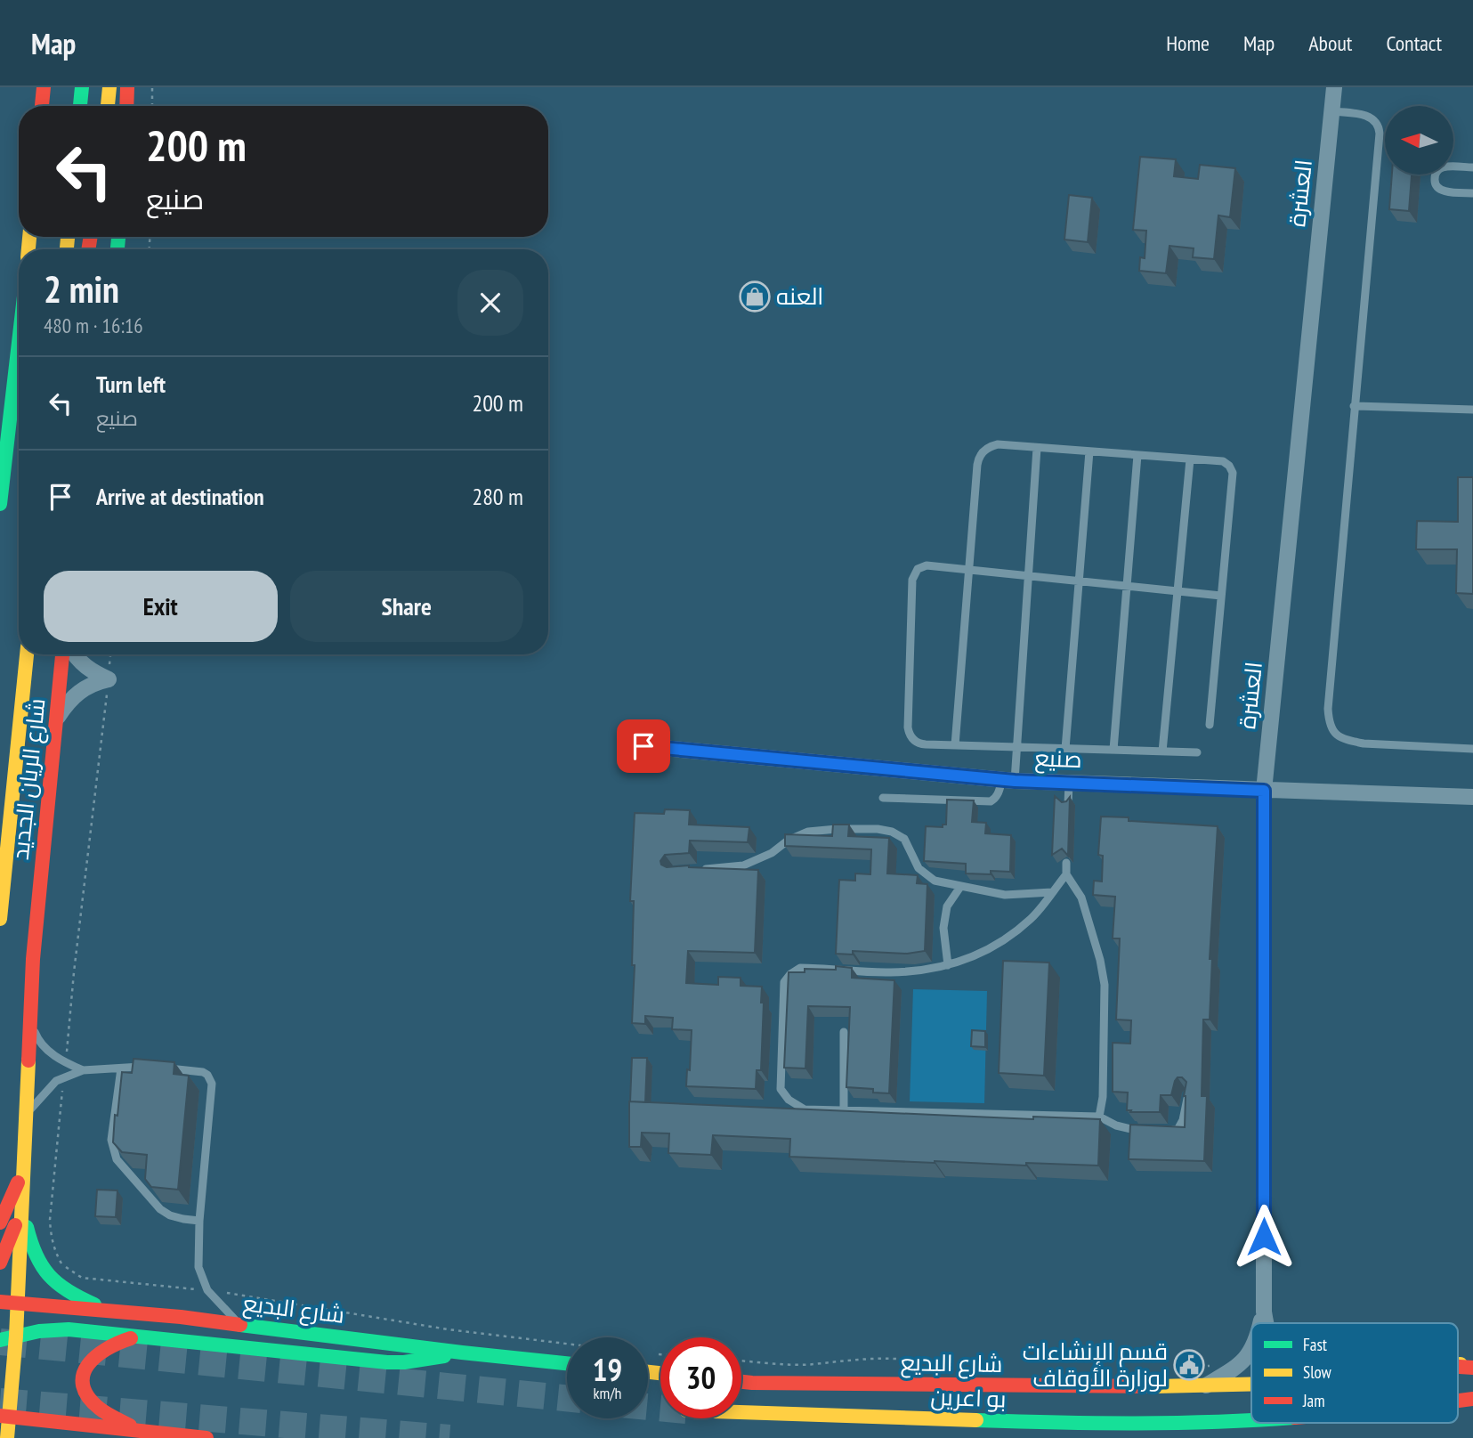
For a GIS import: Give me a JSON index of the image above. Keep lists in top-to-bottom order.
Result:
{
  "streets": {
    "main road": ["شارع الريان الجديد", "شارع البديع", "بو اعرين"],
    "street": ["العشرة", "صنيع"]
  },
  "crossings": [
    ["العشرة", "صنيع"],
    ["العشرة", "شارع البديع"],
    ["شارع الريان الجديد", "شارع البديع"]
  ],
  "places": {
    "shop": ["العنه"],
    "public building": ["قسم الإنشاءات لوزارة الأوقاف"]
  },
  "legend": ["Fast", "Slow", "Jam"],
  "north": "left",
  "page": {
    "header": "Map",
    "nav": [
      "Home",
      "Map",
      "About",
      "Contact"
    ],
    "turn": ["200 m", "صنيع"],
    "heading": ["2 min", "480 m · 16:16"],
    "list": [
      {
        "name": "Turn left",
        "note": "صنيع",
        "value": "200 m"
      },
      {
        "name": "Arrive at destination",
        "value": "280 m"
      }
    ],
    "buttons": ["Exit", "Share"],
    "speed": "19 km/h",
    "limit": "30"
  }
}
